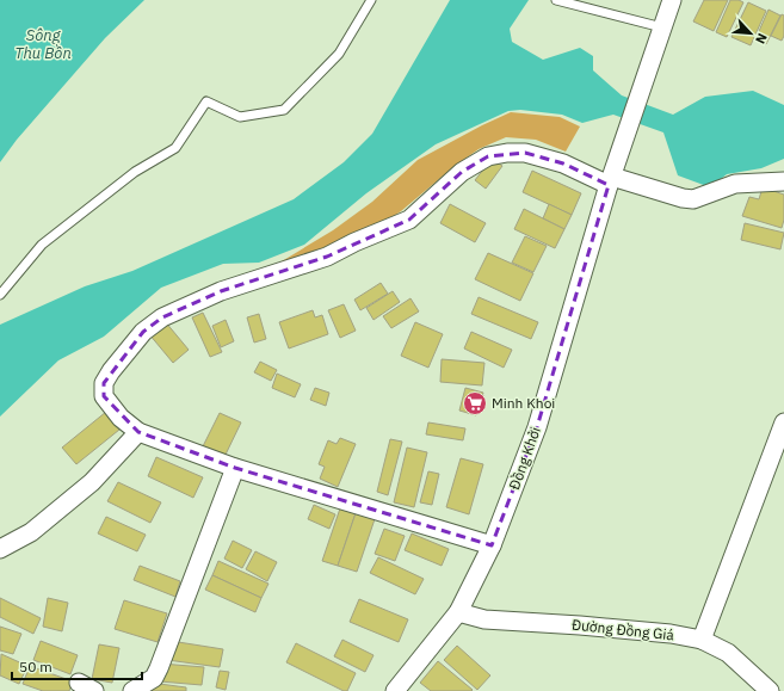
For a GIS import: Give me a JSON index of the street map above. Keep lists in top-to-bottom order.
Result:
{
  "streets": {
    "street": ["Đồng Khởi", "Đường Đồng Giá"]
  },
  "crossings": [
    ["Đồng Khởi", "Đường Đồng Giá"]
  ],
  "water": ["Sông Thu Bồn"],
  "places": {
    "supermarket": ["Minh Khoi"]
  },
  "scale_bar": "50 m",
  "north": "bottom right"
}
